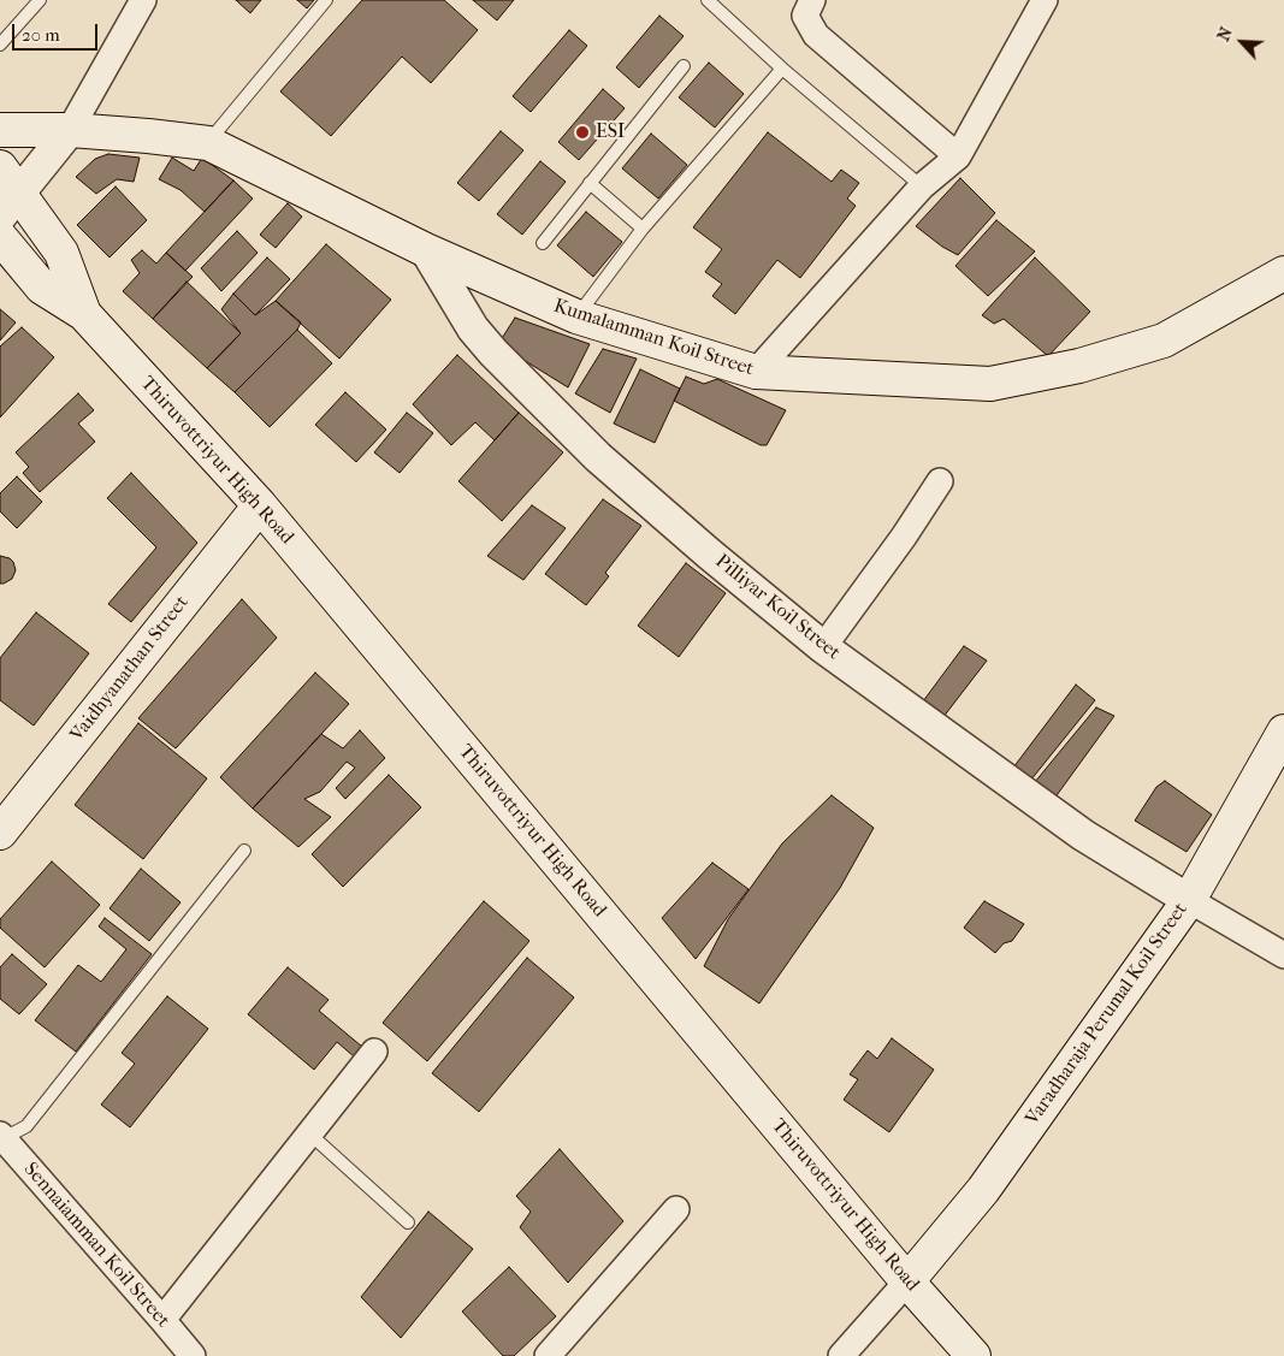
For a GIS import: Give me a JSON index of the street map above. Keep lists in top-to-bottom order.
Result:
{
  "streets": {
    "main road": [
      "Kumalamman Koil Street",
      "Thiruvottriyur High Road",
      "Vaidhyanathan Street",
      "Varadharaja Perumal Koil Street"
    ],
    "street": ["Pilliyar Koil Street", "Sennaiamman Koil Street"]
  },
  "crossings": [
    ["Kumalamman Koil Street", "Pilliyar Koil Street"],
    ["Thiruvottriyur High Road", "Vaidhyanathan Street"],
    ["Thiruvottriyur High Road", "Varadharaja Perumal Koil Street"],
    ["Pilliyar Koil Street", "Varadharaja Perumal Koil Street"]
  ],
  "places": ["ESI"],
  "scale_bar": "20 m",
  "north": "top left"
}
